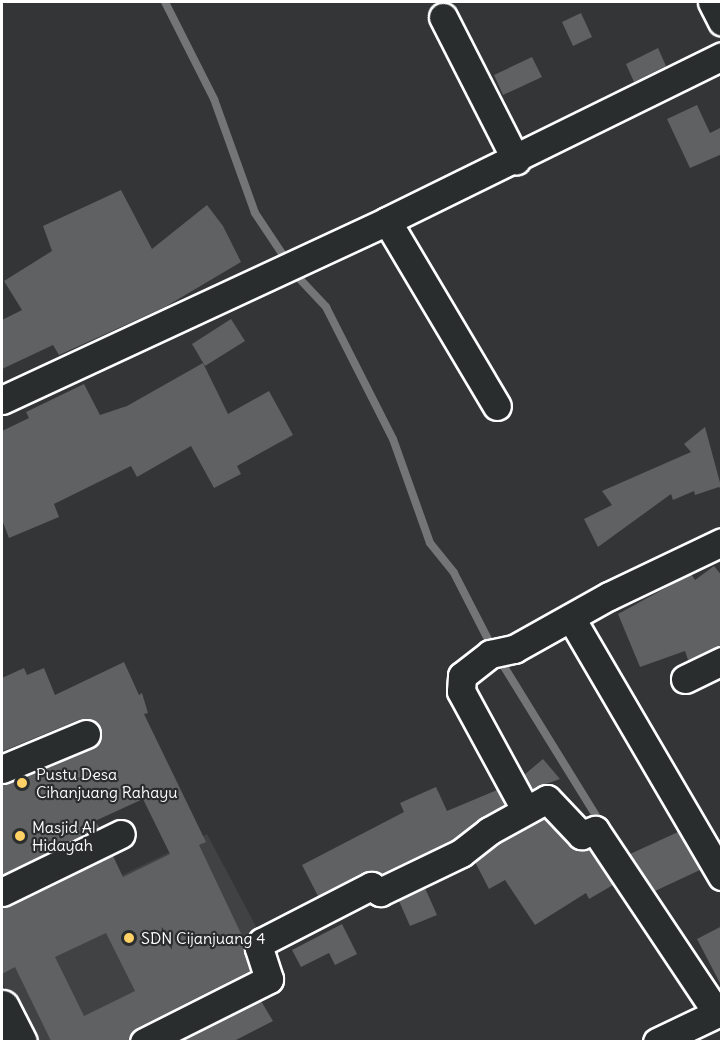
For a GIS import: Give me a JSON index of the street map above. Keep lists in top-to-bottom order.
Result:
{
  "places": ["Pustu Desa Cihanjuang Rahayu", "Masjid Al Hidayah", "SDN Cijanjuang 4"]
}
